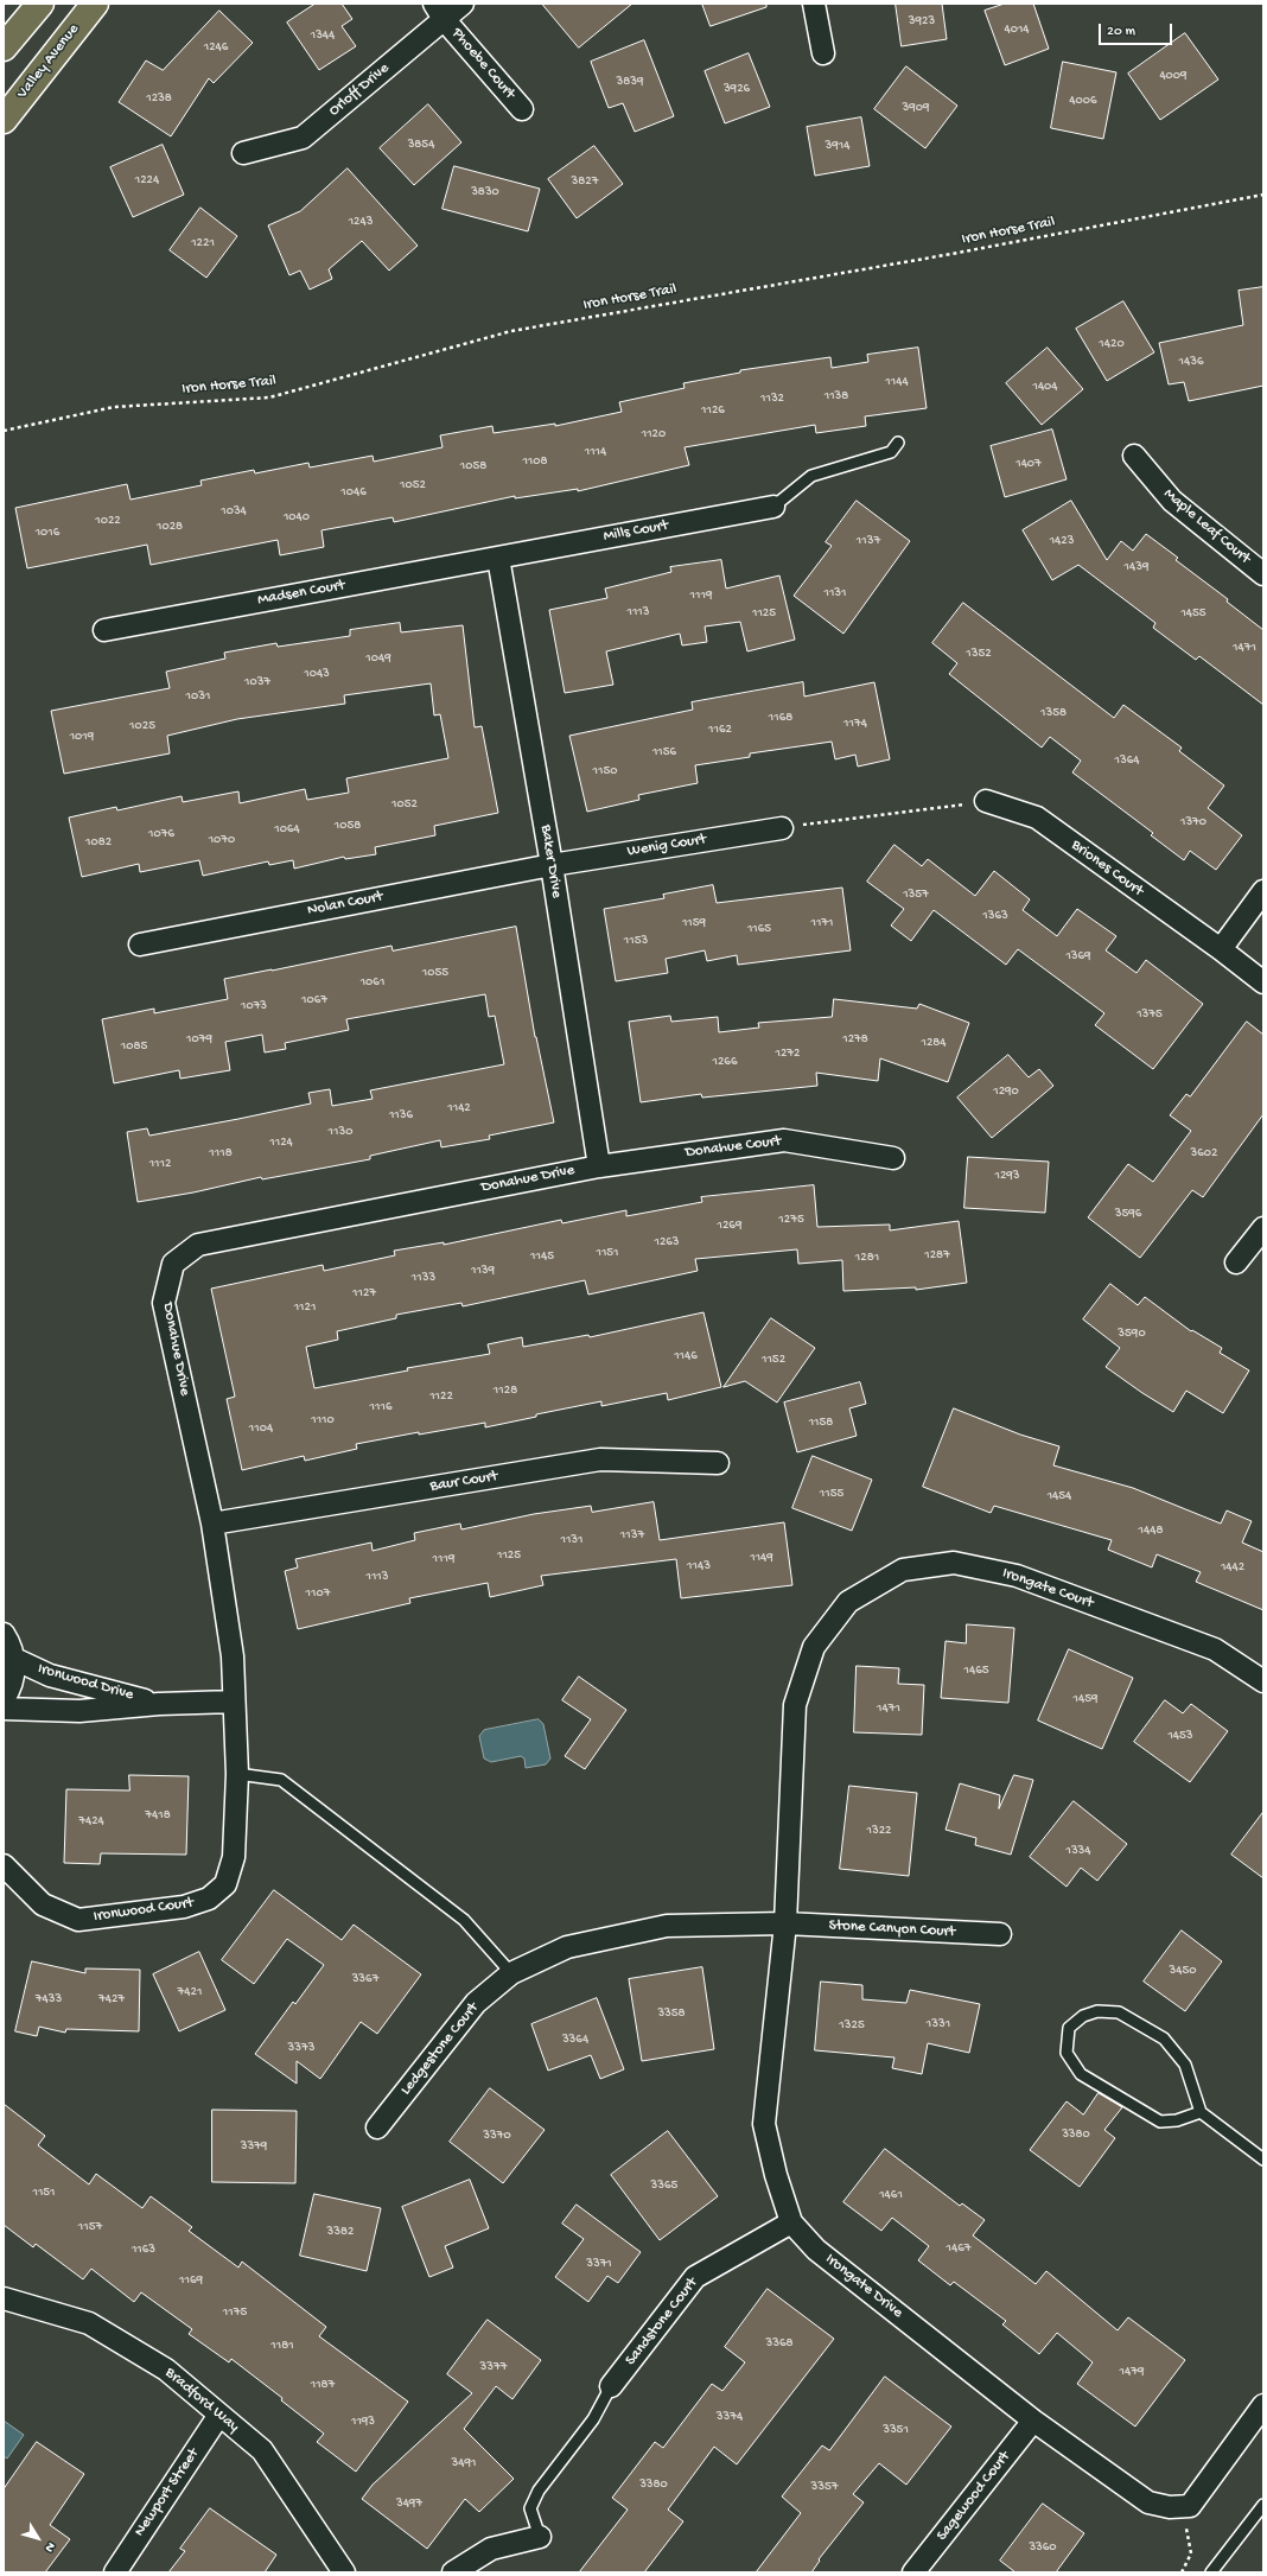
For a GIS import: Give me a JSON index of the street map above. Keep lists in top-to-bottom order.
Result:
{
  "streets": {
    "main road": ["Valley Avenue"],
    "street": [
      "Phoebe Court",
      "Orloff Drive",
      "Maple Leaf Court",
      "Mills Court",
      "Madsen Court",
      "Wenig Court",
      "Baker Drive",
      "Briones Court",
      "Nolan Court",
      "Donahue Court",
      "Donahue Drive",
      "Baur Court",
      "Irongate Court",
      "Ironwood Drive",
      "Ironwood Court",
      "Stone Canyon Court",
      "Ledgestone Court",
      "Irongate Drive",
      "Sandstone Court",
      "Bradford Way",
      "Newport Street",
      "Sagewood Court"
    ],
    "path": ["Iron Horse Trail"]
  },
  "crossings": [
    ["Phoebe Court", "Orloff Drive"],
    ["Mills Court", "Madsen Court"],
    ["Mills Court", "Baker Drive"],
    ["Madsen Court", "Baker Drive"],
    ["Wenig Court", "Baker Drive"],
    ["Wenig Court", "Nolan Court"],
    ["Baker Drive", "Nolan Court"],
    ["Baker Drive", "Donahue Court"],
    ["Baker Drive", "Donahue Drive"],
    ["Donahue Court", "Donahue Drive"],
    ["Donahue Drive", "Baur Court"],
    ["Donahue Drive", "Ironwood Drive"],
    ["Donahue Drive", "Ironwood Court"],
    ["Irongate Court", "Stone Canyon Court"],
    ["Irongate Court", "Ledgestone Court"],
    ["Irongate Court", "Irongate Drive"],
    ["Ironwood Drive", "Ironwood Court"],
    ["Stone Canyon Court", "Ledgestone Court"],
    ["Stone Canyon Court", "Irongate Drive"],
    ["Ledgestone Court", "Irongate Drive"],
    ["Irongate Drive", "Sandstone Court"],
    ["Irongate Drive", "Sagewood Court"],
    ["Bradford Way", "Newport Street"]
  ],
  "house_numbers": [
    "3923",
    "4014",
    "1344",
    "1246",
    "4009",
    "3839",
    "3926",
    "1238",
    "4006",
    "3909",
    "3854",
    "3914",
    "1224",
    "3827",
    "3830",
    "1243",
    "1221",
    "1420",
    "1436",
    "1144",
    "1404",
    "1138",
    "1132",
    "1126",
    "1120",
    "1114",
    "1108",
    "1407",
    "1058",
    "1052",
    "1046",
    "1034",
    "1040",
    "1022",
    "1028",
    "1016",
    "1137",
    "1423",
    "1439",
    "1131",
    "1119",
    "1113",
    "1125",
    "1455",
    "1471",
    "1352",
    "1049",
    "1043",
    "1037",
    "1031",
    "1358",
    "1168",
    "1174",
    "1025",
    "1162",
    "1019",
    "1156",
    "1364",
    "1150",
    "1052",
    "1370",
    "1058",
    "1064",
    "1076",
    "1070",
    "1082",
    "1357",
    "1363",
    "1159",
    "1171",
    "1165",
    "1153",
    "1369",
    "1055",
    "1061",
    "1067",
    "1073",
    "1375",
    "1079",
    "1278",
    "1284",
    "1085",
    "1272",
    "1266",
    "1290",
    "1142",
    "1136",
    "1130",
    "1124",
    "1118",
    "3602",
    "1112",
    "1293",
    "3596",
    "1275",
    "1269",
    "1263",
    "1151",
    "1287",
    "1145",
    "1281",
    "1139",
    "1133",
    "1127",
    "1121",
    "3590",
    "1146",
    "1152",
    "1128",
    "1122",
    "1116",
    "1110",
    "1158",
    "1104",
    "1155",
    "1454",
    "1448",
    "1137",
    "1131",
    "1125",
    "1149",
    "1119",
    "1143",
    "1442",
    "1113",
    "1107",
    "1465",
    "1459",
    "1471",
    "1453",
    "7418",
    "7424",
    "1322",
    "1334",
    "3450",
    "3367",
    "7421",
    "7433",
    "7427",
    "3358",
    "1331",
    "1325",
    "3364",
    "3373",
    "3380",
    "3370",
    "3379",
    "3365",
    "1151",
    "1461",
    "1157",
    "3382",
    "1467",
    "1163",
    "3371",
    "1169",
    "1175",
    "3368",
    "1181",
    "3377",
    "1479",
    "1187",
    "3374",
    "1193",
    "3351",
    "3491",
    "3380",
    "3357",
    "3497",
    "3360"
  ],
  "scale_bar": "20 m",
  "north": "bottom right"
}
